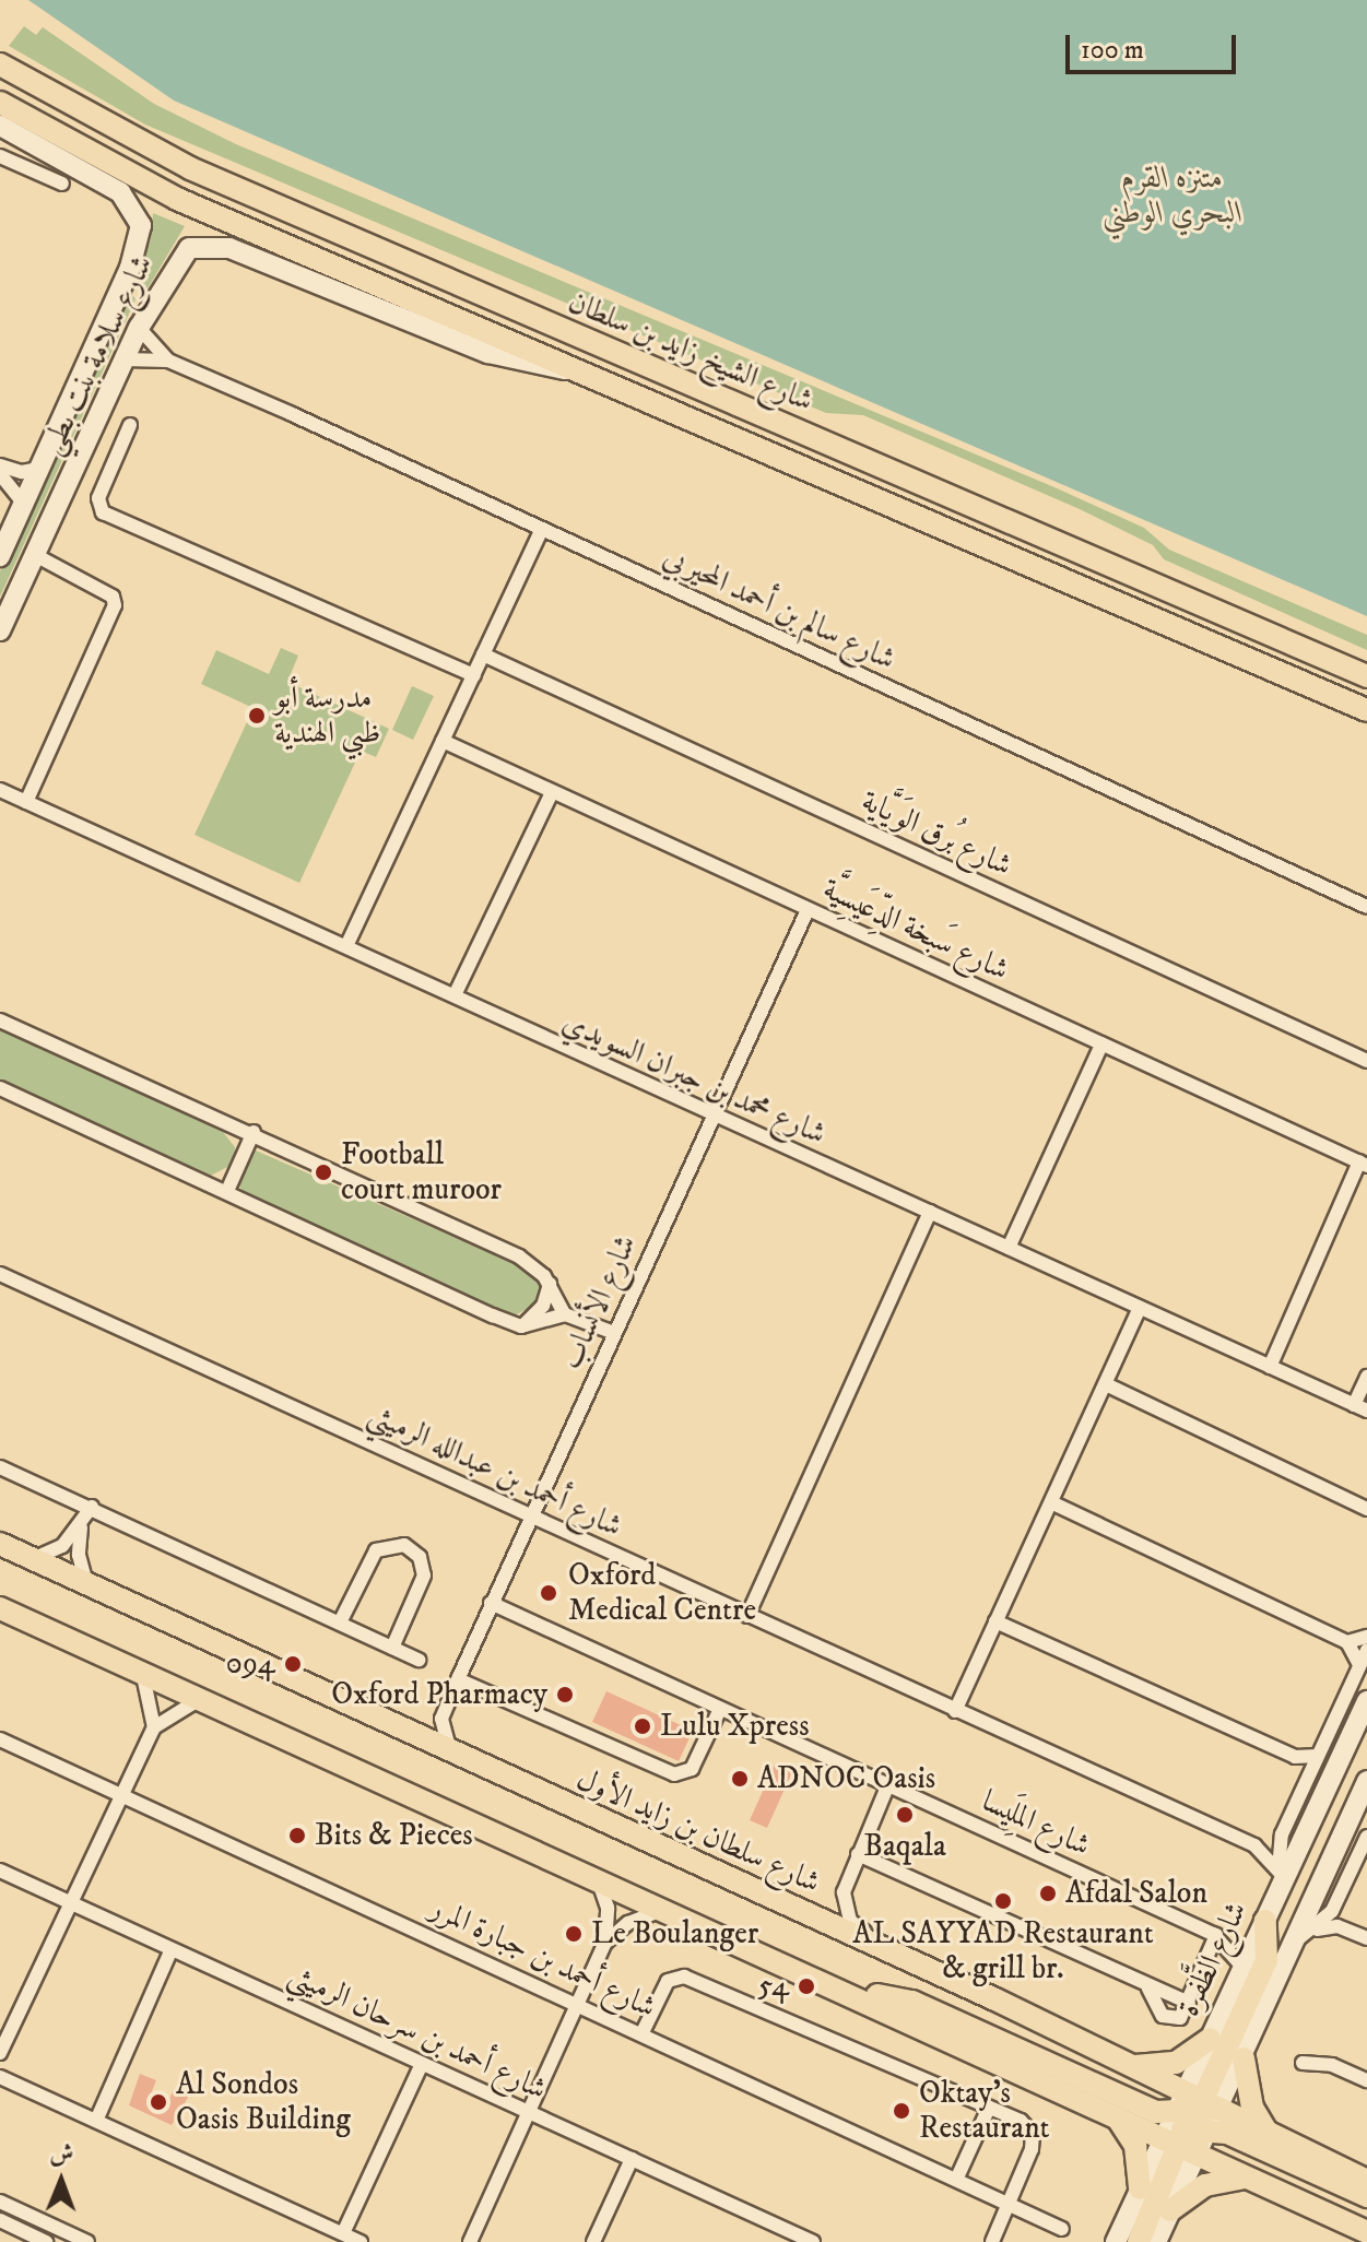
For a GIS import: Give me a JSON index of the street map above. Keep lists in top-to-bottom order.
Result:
{
  "streets": {
    "main road": [
      "شارع الشيخ زايد بن سلطان",
      "شارع سلامة بنت بطي",
      "شارع سلطان بن زايد الأول",
      "شارع الظَّفرة"
    ],
    "street": [
      "شارع سالم بن أحمد المحيربي",
      "شارع بُرق الوَيَّاية",
      "شارع سَبخة الدِّعَيسِيَّة",
      "شارع محمد بن جبران السويدي",
      "شارع الأنساب",
      "شارع أحمد بن عبدالله الرميثي",
      "شارع المِلَيسا",
      "شارع أحمد بن جبارة المرر",
      "شارع أحمد بن سرحان الرميثي"
    ]
  },
  "crossings": [
    ["شارع الشيخ زايد بن سلطان", "شارع سلامة بنت بطي"],
    ["شارع سلامة بنت بطي", "شارع سالم بن أحمد المحيربي"],
    ["شارع سَبخة الدِّعَيسِيَّة", "شارع الأنساب"],
    ["شارع محمد بن جبران السويدي", "شارع الأنساب"],
    ["شارع الأنساب", "شارع أحمد بن عبدالله الرميثي"],
    ["شارع الأنساب", "شارع المِلَيسا"],
    ["شارع أحمد بن عبدالله الرميثي", "شارع الظَّفرة"],
    ["شارع المِلَيسا", "شارع الظَّفرة"],
    ["شارع سلطان بن زايد الأول", "شارع الظَّفرة"]
  ],
  "parks": ["متنزه القرم البحري الوطني"],
  "places": [
    "مدرسة أبو ظبي الهندية",
    "Football court muroor",
    "Oxford Medical Centre",
    "094",
    "Oxford Pharmacy",
    "Lulu Xpress",
    "ADNOC Oasis",
    "Baqala",
    "Bits & Pieces",
    "Afdal Salon",
    "AL SAYYAD Restaurant & grill br.",
    "Le Boulanger",
    "54",
    "Al Sondos Oasis Building",
    "Oktay's Restaurant"
  ],
  "scale_bar": "100 m",
  "north": "top"
}
